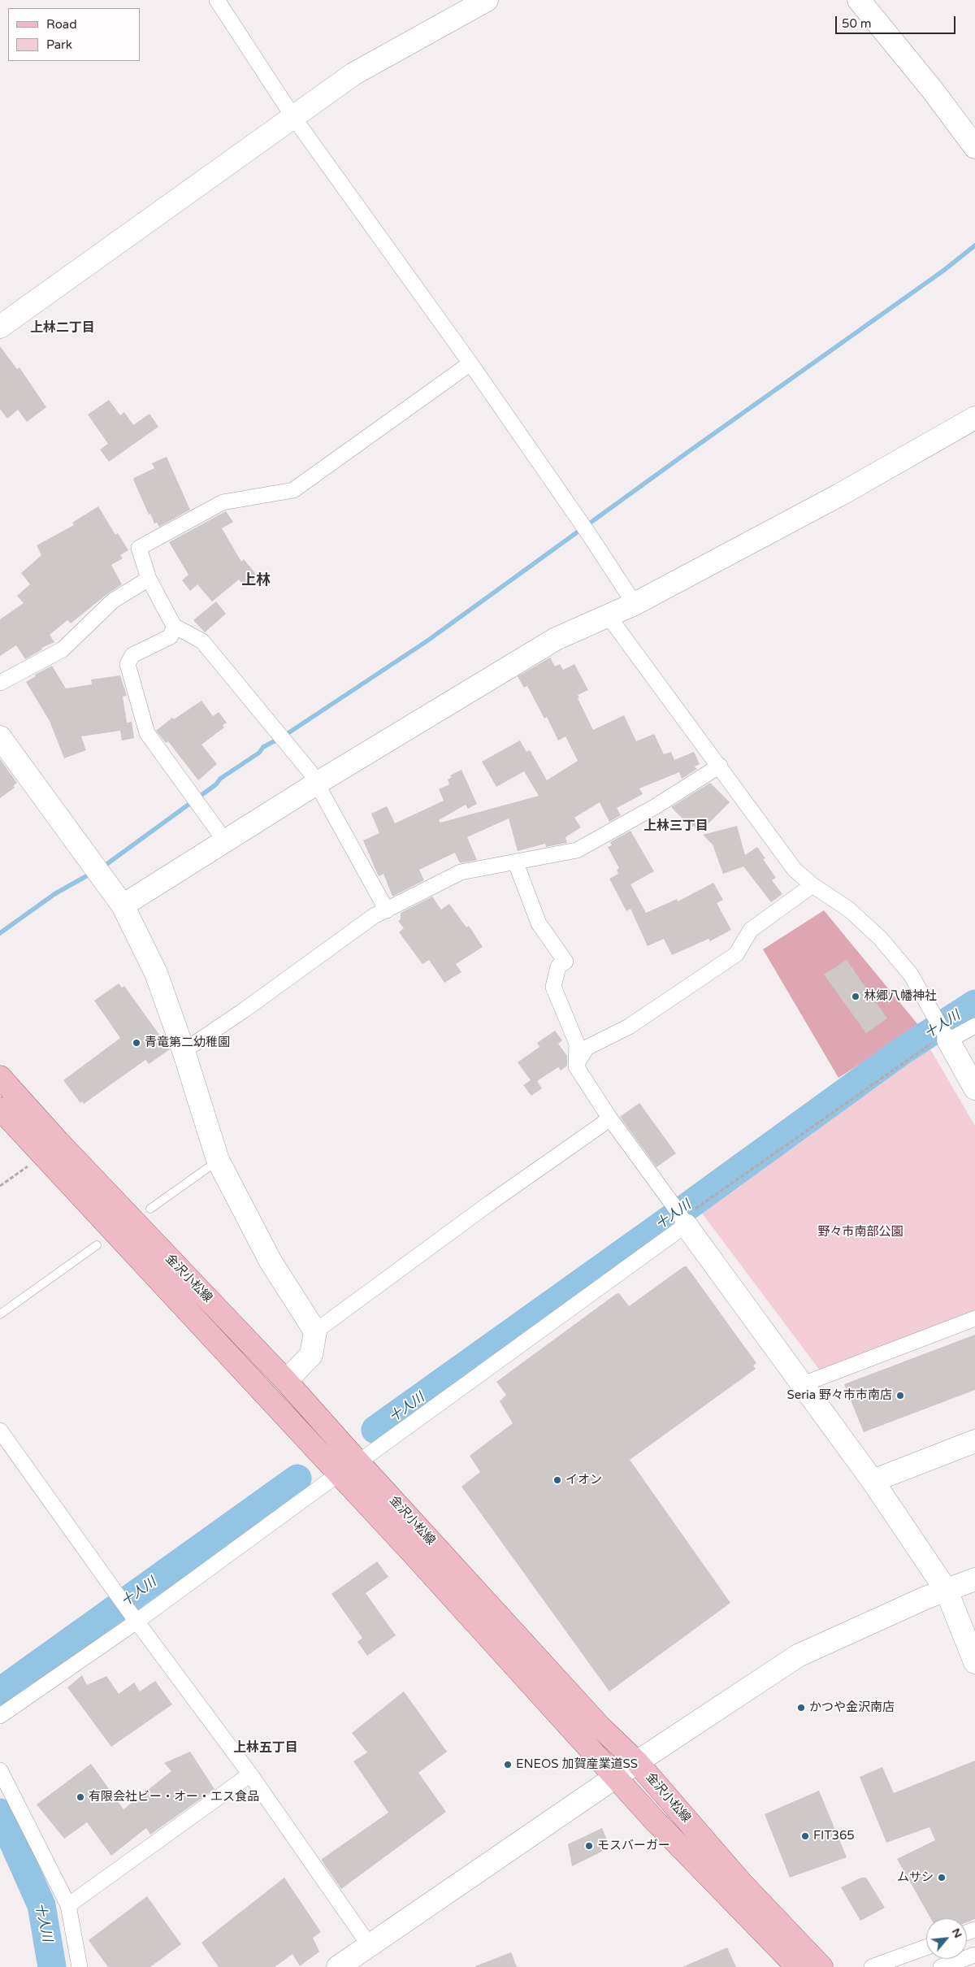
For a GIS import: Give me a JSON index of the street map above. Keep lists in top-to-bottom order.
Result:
{
  "streets": {
    "main road": ["金沢小松線"]
  },
  "districts": [
    "上林二丁目",
    "上林",
    "上林三丁目",
    "上林五丁目"
  ],
  "water": ["十人川"],
  "parks": ["野々市南部公園"],
  "places": [
    "林郷八幡神社",
    "青竜第二幼稚園",
    "Seria 野々市市南店",
    "イオン",
    "かつや金沢南店",
    "ENEOS 加賀産業道SS",
    "有限会社ビー・オー・エス食品",
    "FIT365",
    "モスバーガー",
    "ムサシ"
  ],
  "legend": ["Road", "Park"],
  "scale_bar": "50 m",
  "north": "top right"
}
